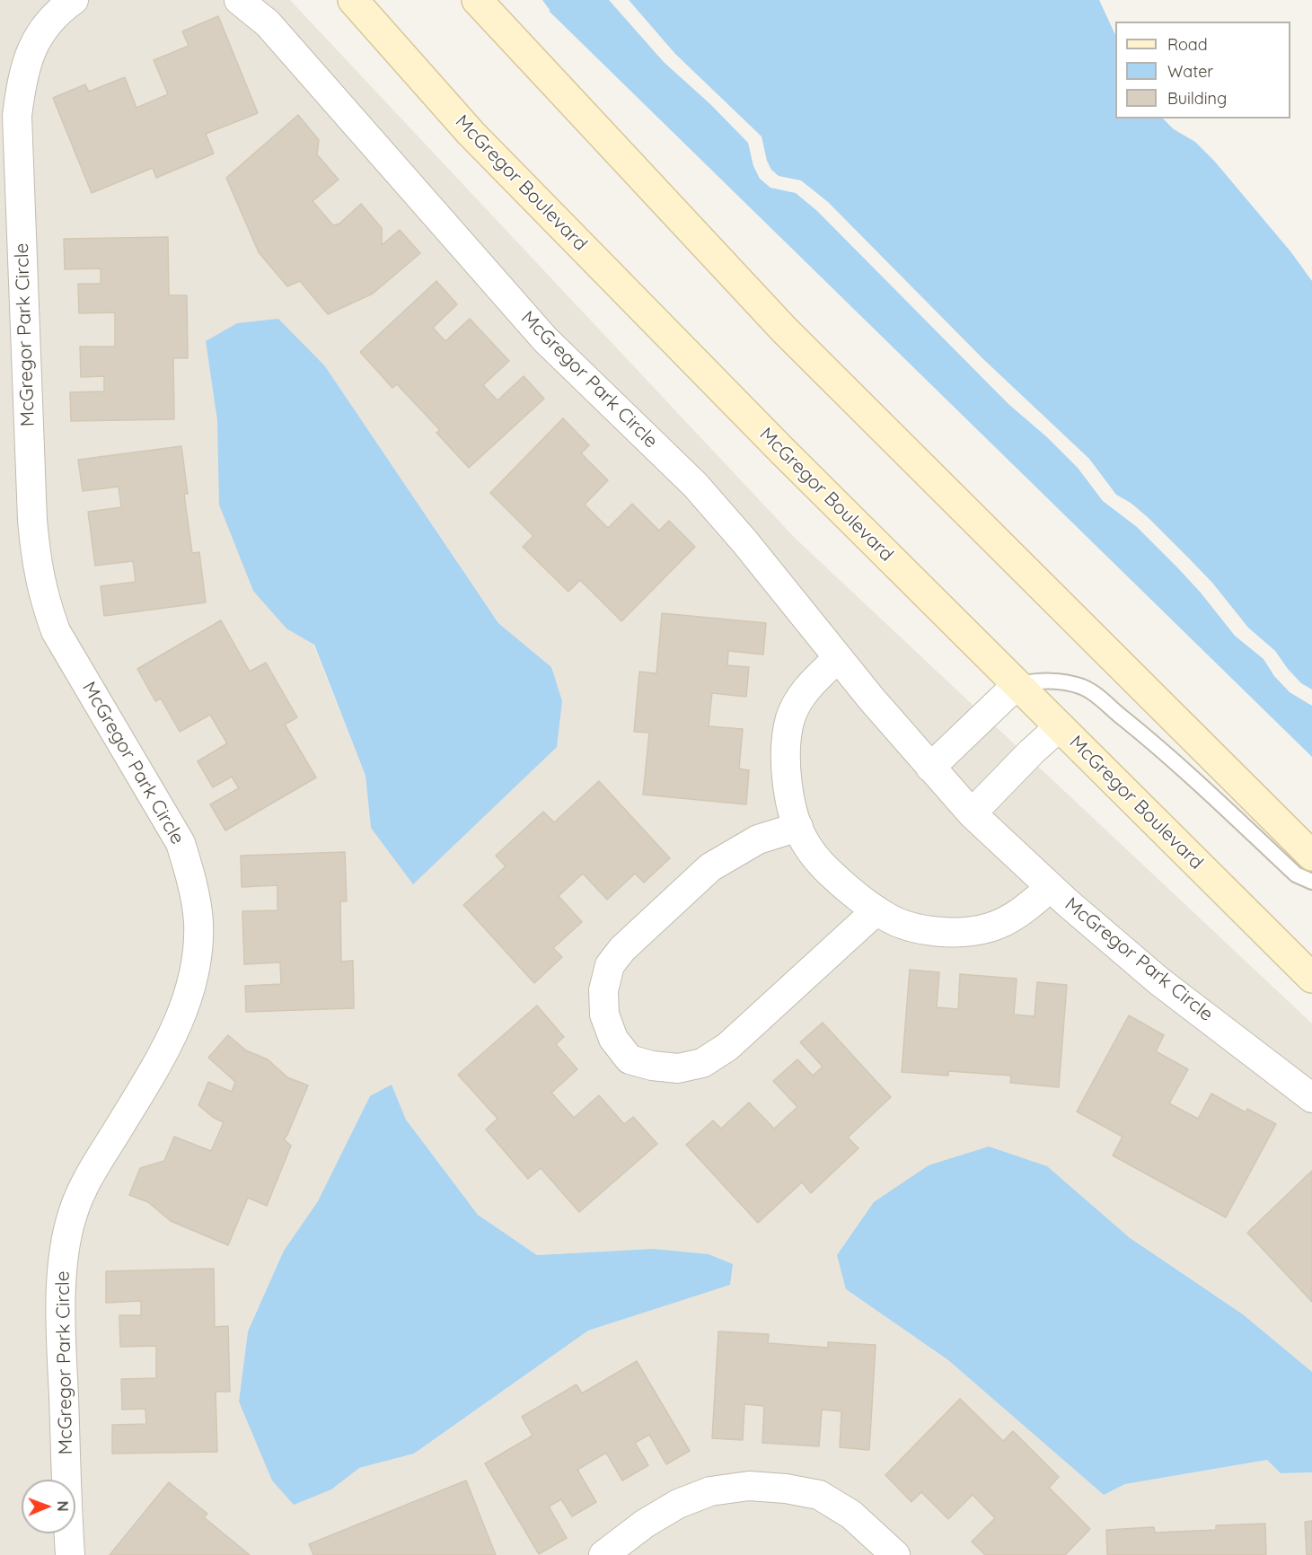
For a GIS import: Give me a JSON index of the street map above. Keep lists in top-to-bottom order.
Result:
{
  "streets": {
    "main road": ["McGregor Boulevard"],
    "street": ["McGregor Park Circle"]
  },
  "legend": ["Road", "Water", "Building"],
  "north": "right"
}
